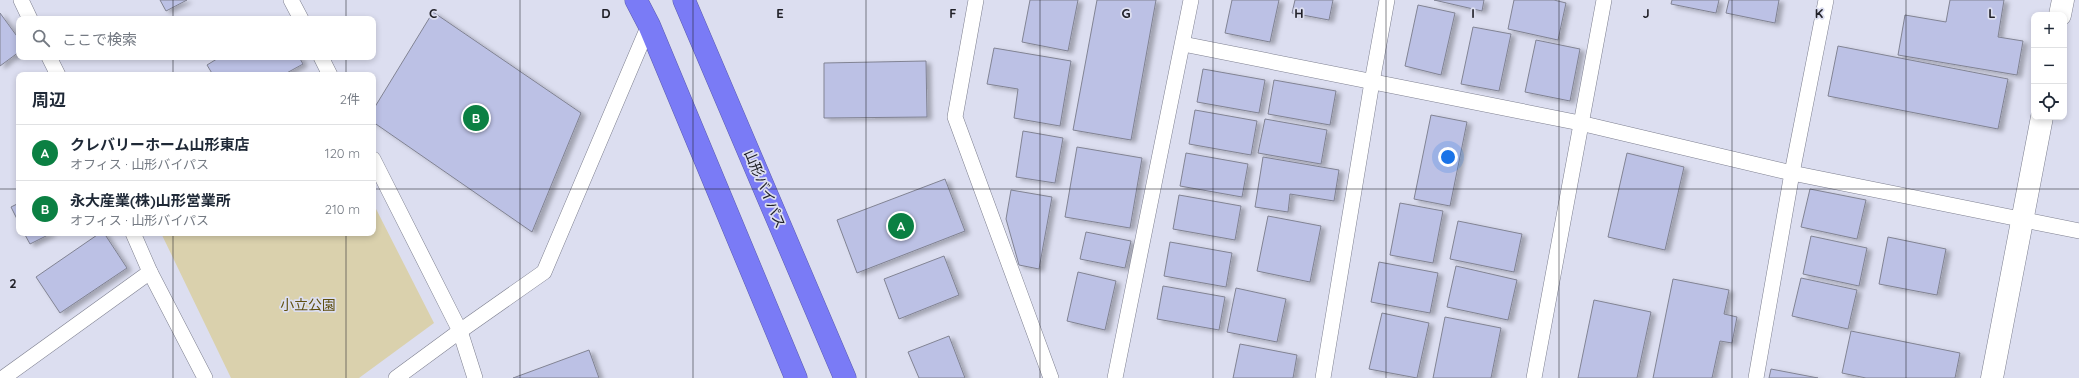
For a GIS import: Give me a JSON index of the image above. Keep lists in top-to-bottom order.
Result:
{
  "streets": {
    "highway": ["山形バイパス"]
  },
  "parks": ["小立公園"],
  "page": {
    "map_buttons": ["+", "−"],
    "search": "ここで検索",
    "heading": ["周辺", "2件"],
    "pins": ["B", "A"],
    "list": [
      {
        "mark": "A",
        "name": "クレバリーホーム山形東店",
        "note": "オフィス · 山形バイパス",
        "value": "120 m"
      },
      {
        "mark": "B",
        "name": "永大産業(株)山形営業所",
        "note": "オフィス · 山形バイパス",
        "value": "210 m"
      }
    ]
  },
  "grid": {
    "columns": [
      "C",
      "D",
      "E",
      "F",
      "G",
      "H",
      "I",
      "J",
      "K",
      "L"
    ],
    "rows": ["2"]
  }
}
